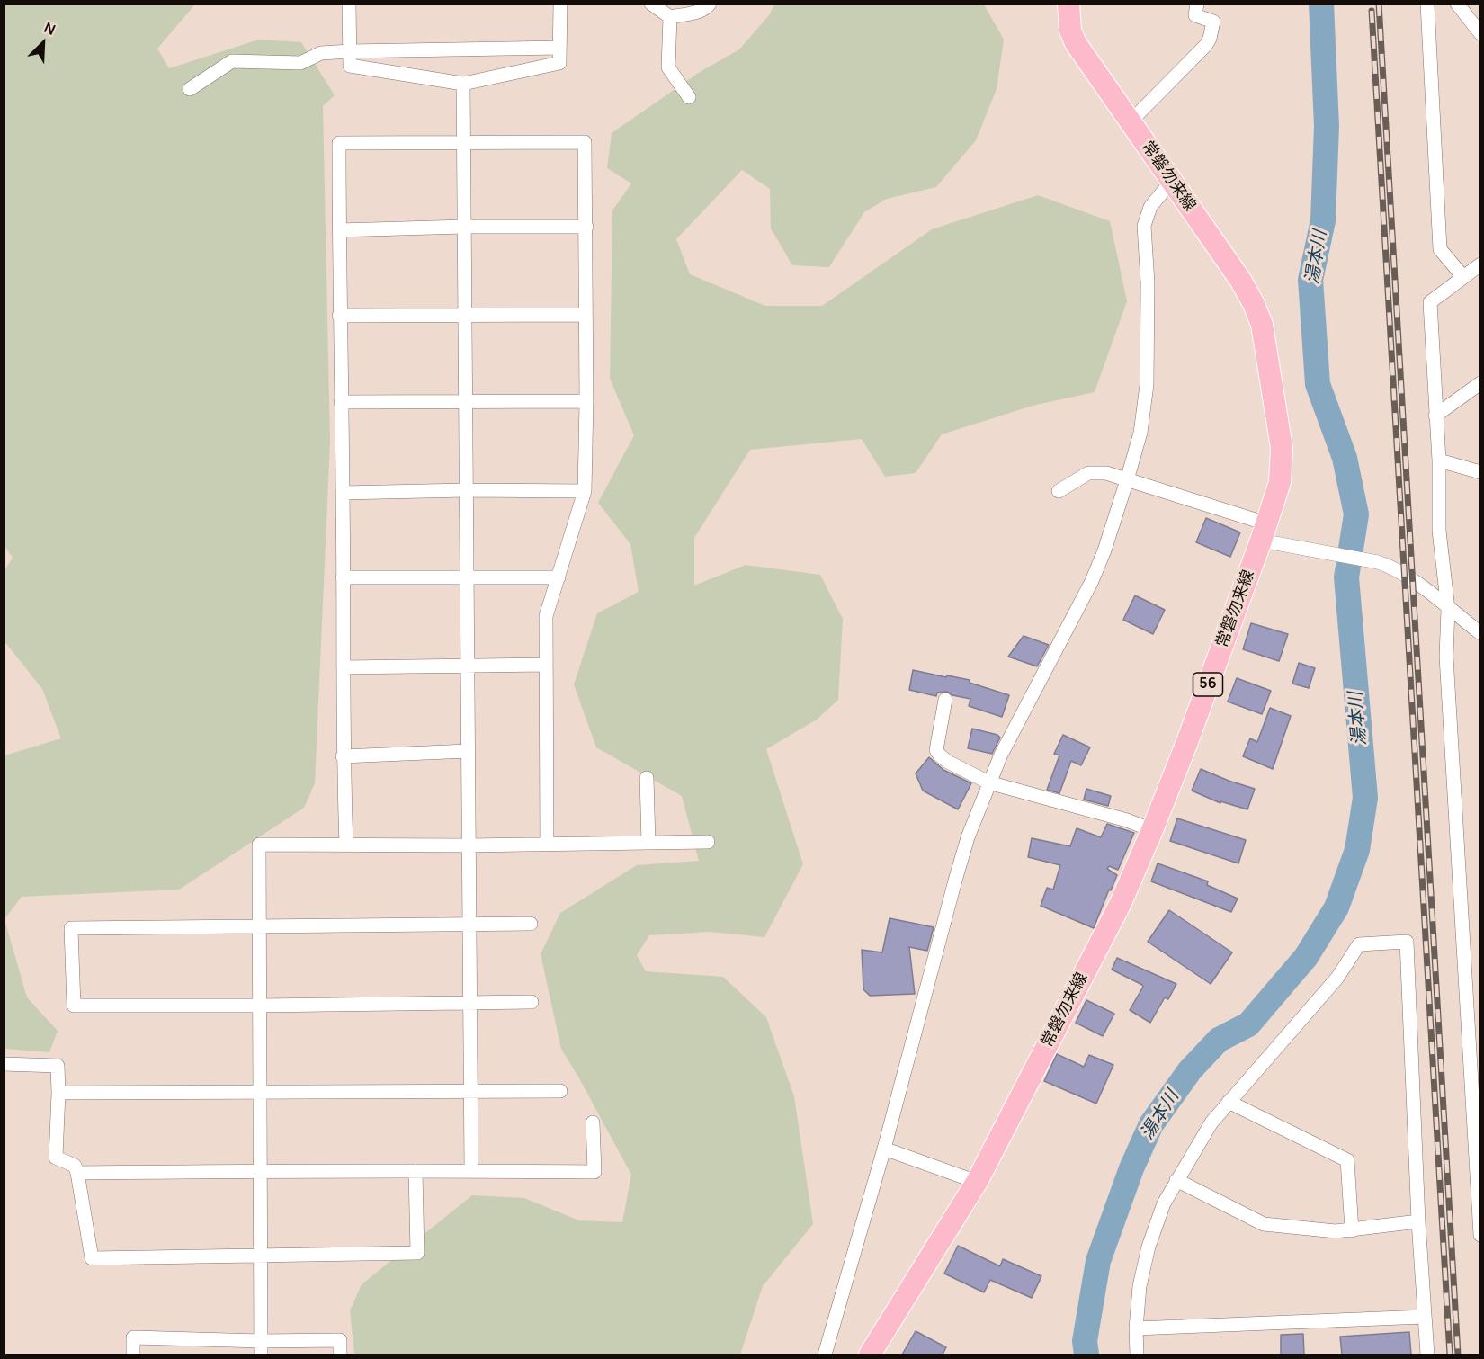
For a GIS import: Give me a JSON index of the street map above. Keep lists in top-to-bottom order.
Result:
{
  "streets": {
    "main road": ["常磐勿来線", "56"]
  },
  "water": ["湯本川"],
  "north": "top right"
}
